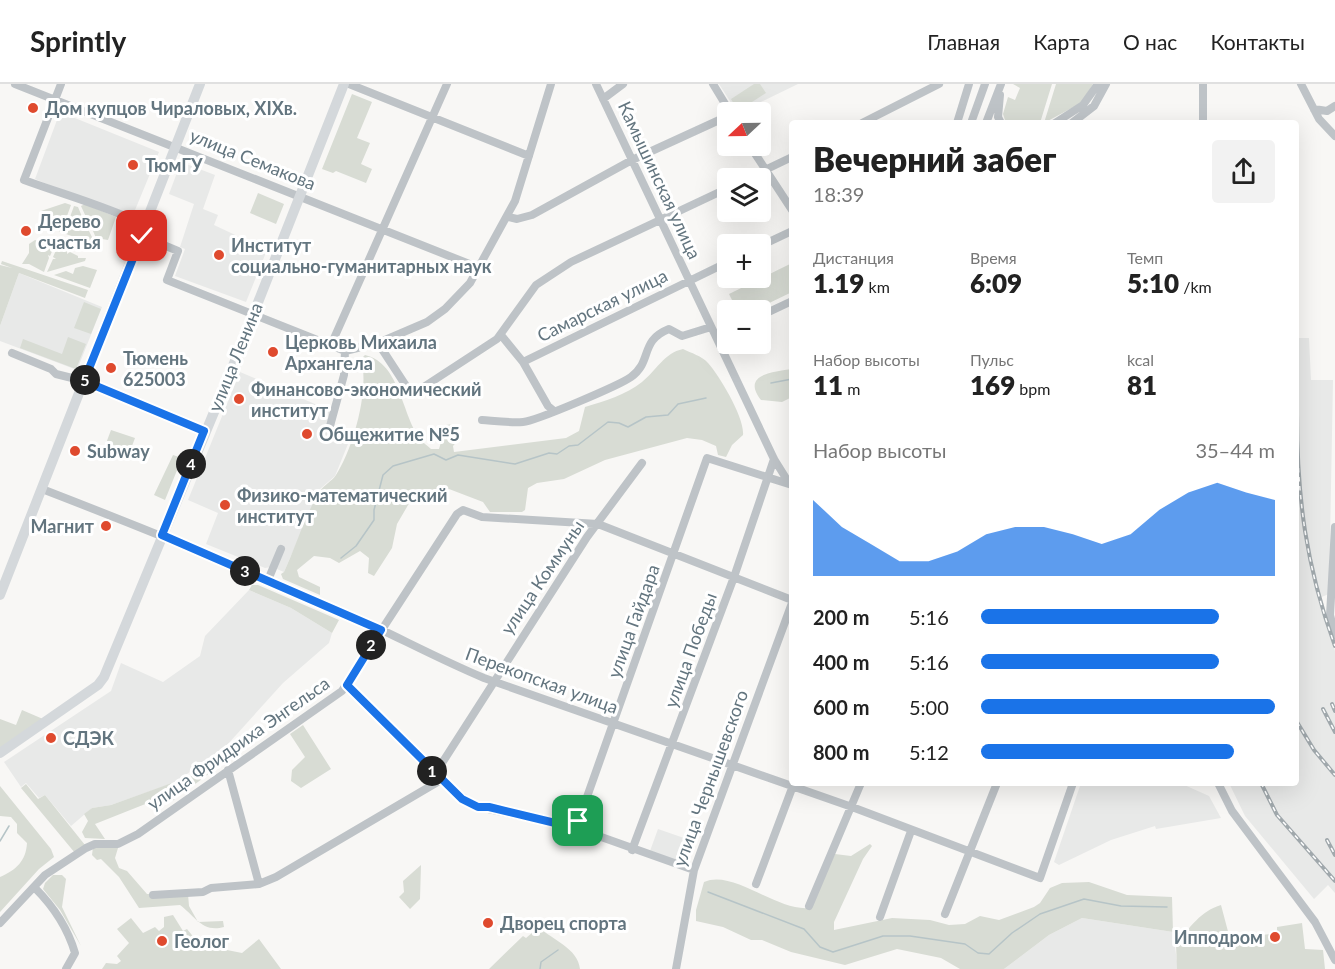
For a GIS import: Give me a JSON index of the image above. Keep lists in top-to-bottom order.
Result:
{
  "streets": {
    "main road": ["улица Ленина"],
    "street": [
      "улица Семакова",
      "Камышинская улица",
      "Самарская улица",
      "улица Коммуны",
      "улица Гайдара",
      "улица Победы",
      "Перекопская улица",
      "улица Фридриха Энгельса",
      "улица Чернышевского"
    ]
  },
  "crossings": [
    ["улица Семакова", "улица Ленина"],
    ["Камышинская улица", "Самарская улица"],
    ["Камышинская улица", "улица Победы"],
    ["улица Ленина", "Перекопская улица"],
    ["улица Коммуны", "Перекопская улица"],
    ["улица Коммуны", "улица Фридриха Энгельса"],
    ["улица Гайдара", "улица Победы"],
    ["улица Гайдара", "Перекопская улица"],
    ["улица Победы", "Перекопская улица"],
    ["Перекопская улица", "улица Фридриха Энгельса"],
    ["Перекопская улица", "улица Чернышевского"]
  ],
  "places": [
    "Дом купцов Чираловых, XIXв.",
    "ТюмГУ",
    "Дерево счастья",
    "Институт социально-гуманитарных наук",
    "Церковь Михаила Архангела",
    "Тюмень 625003",
    "Финансово-экономический институт",
    "Общежитие №5",
    "Subway",
    "Физико-математический институт",
    "Магнит",
    "СДЭК",
    "Дворец спорта",
    "Ипподром",
    "Геолог"
  ],
  "north": "left",
  "page": {
    "header": "Sprintly",
    "nav": [
      "Главная",
      "Карта",
      "О нас",
      "Контакты"
    ],
    "map_buttons": ["+", "−"],
    "heading": ["Вечерний забег", "18:39"],
    "stats": [
      ["Дистанция", "1.19 km"],
      ["Время", "6:09"],
      ["Темп", "5:10 /km"],
      ["Набор высоты", "11 m"],
      ["Пульс", "169 bpm"],
      ["kcal", "81"]
    ],
    "pins": [
      "5",
      "4",
      "3",
      "2",
      "1"
    ],
    "chart": ["Набор высоты", "35–44 m"],
    "list": [
      {
        "name": "200 m",
        "note": "5:16"
      },
      {
        "name": "400 m",
        "note": "5:16"
      },
      {
        "name": "600 m",
        "note": "5:00"
      },
      {
        "name": "800 m",
        "note": "5:12"
      }
    ]
  }
}
